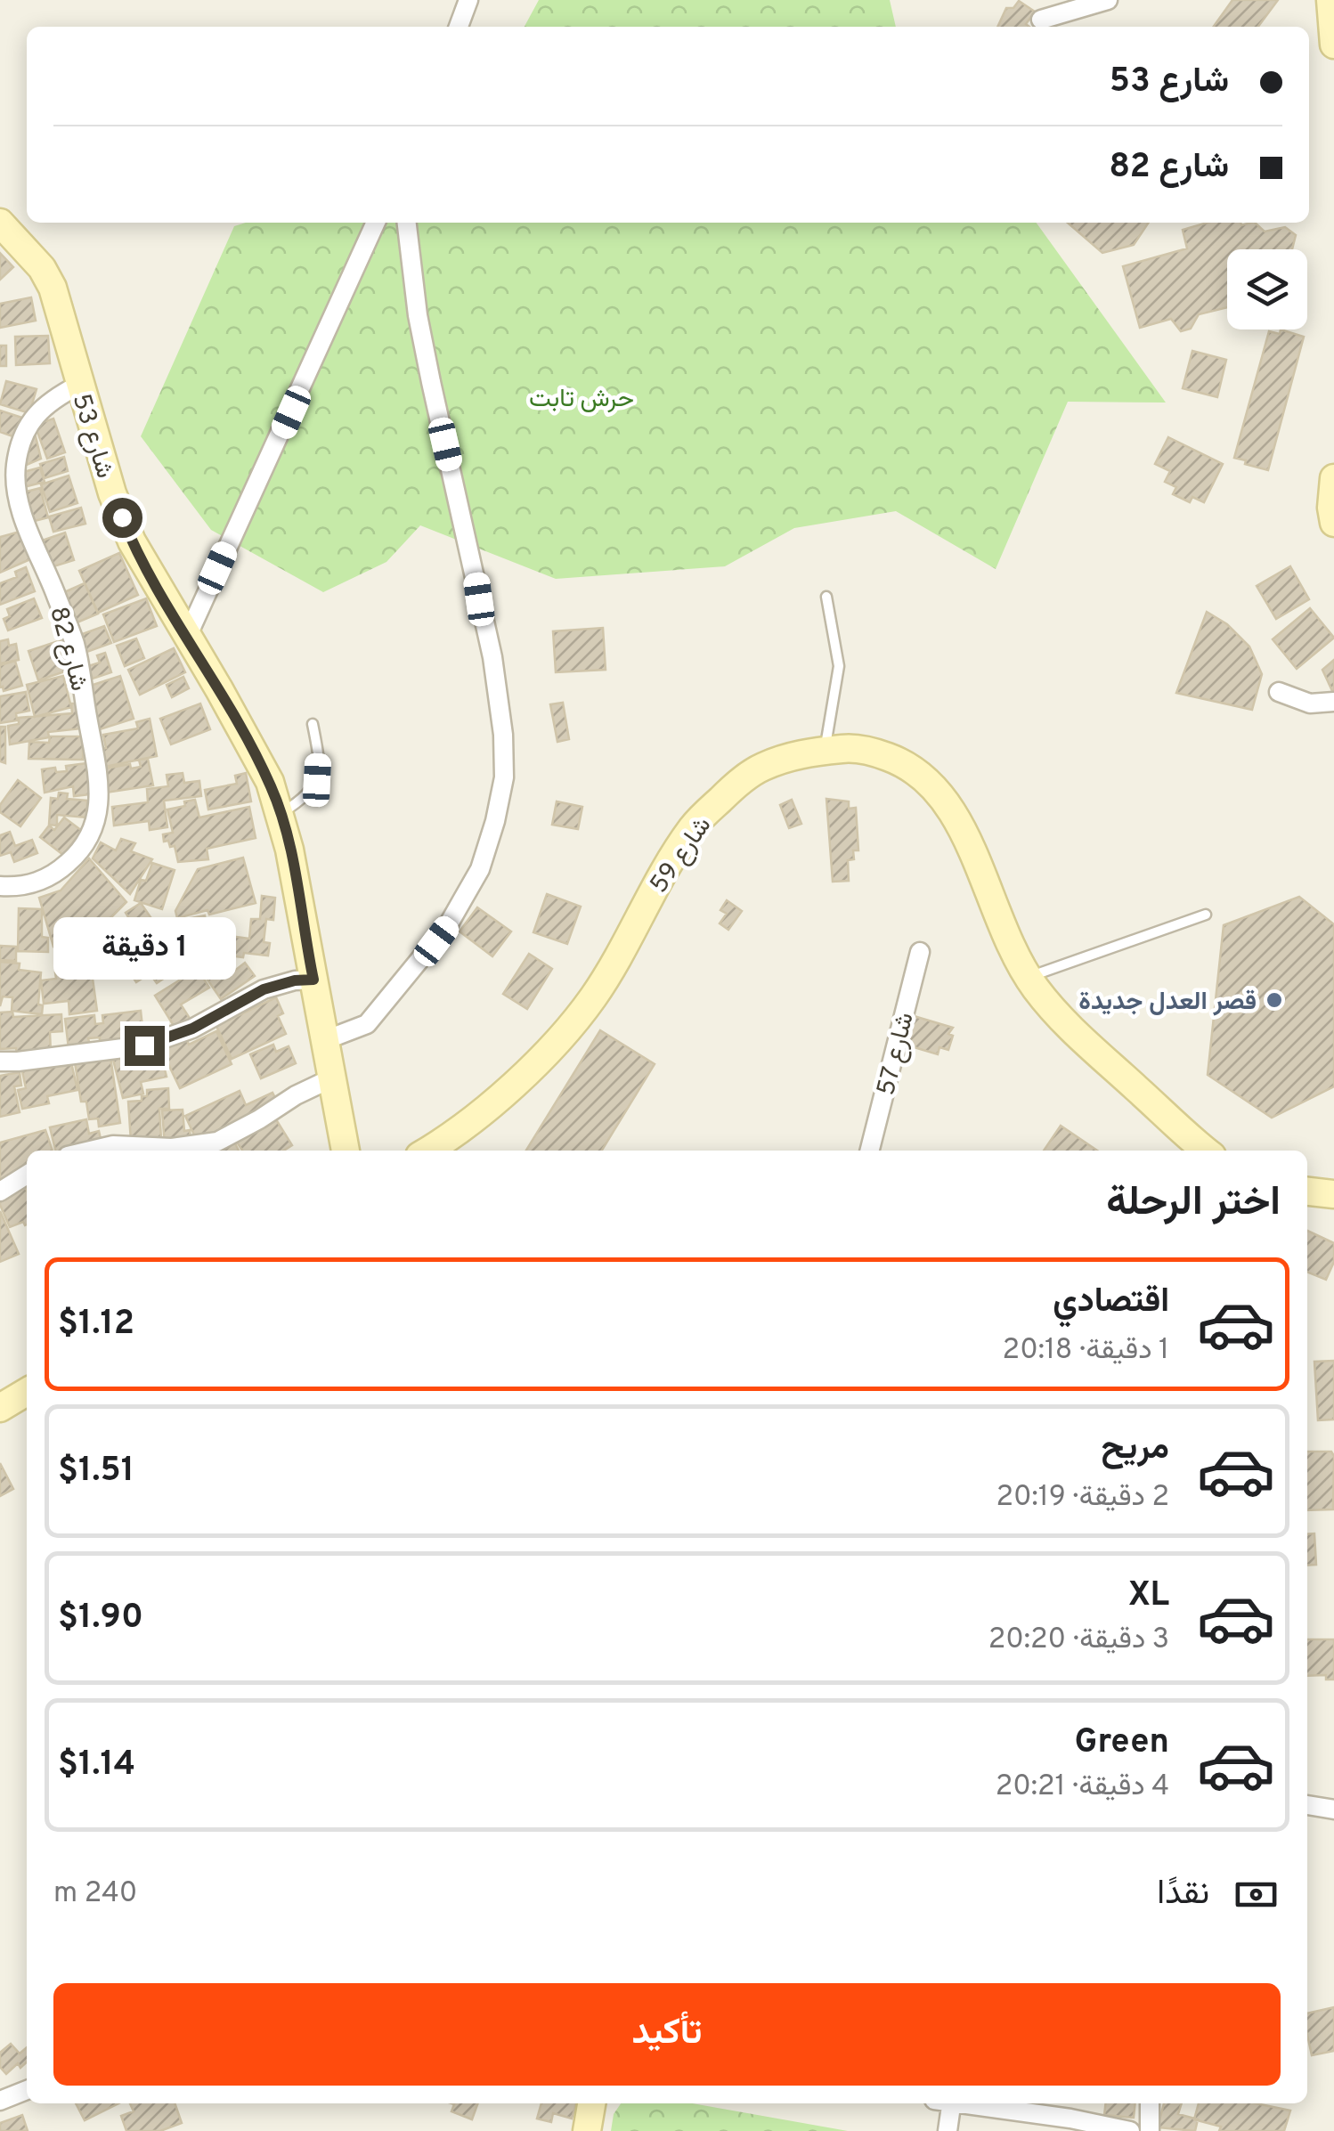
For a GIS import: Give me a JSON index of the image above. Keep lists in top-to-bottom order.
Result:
{
  "streets": {
    "street": [
      "شارع 53",
      "شارع 82",
      "شارع 59",
      "شارع 57"
    ]
  },
  "crossings": [
    ["شارع 53", "شارع 82"]
  ],
  "parks": ["حرش تابت"],
  "places": ["قصر العدل جديدة"],
  "page": {
    "banner": ["شارع 53", "شارع 82"],
    "bubble": "1 دقيقة",
    "heading": "اختر الرحلة",
    "list": [
      {
        "name": "اقتصادي",
        "note": "1 دقيقة · 20:18",
        "value": "$1.12"
      },
      {
        "name": "مريح",
        "note": "2 دقيقة · 20:19",
        "value": "$1.51"
      },
      {
        "name": "XL",
        "note": "3 دقيقة · 20:20",
        "value": "$1.90"
      },
      {
        "name": "Green",
        "note": "4 دقيقة · 20:21",
        "value": "$1.14"
      }
    ],
    "pay": ["نقدًا", "240 m"],
    "buttons": "تأكيد"
  }
}
